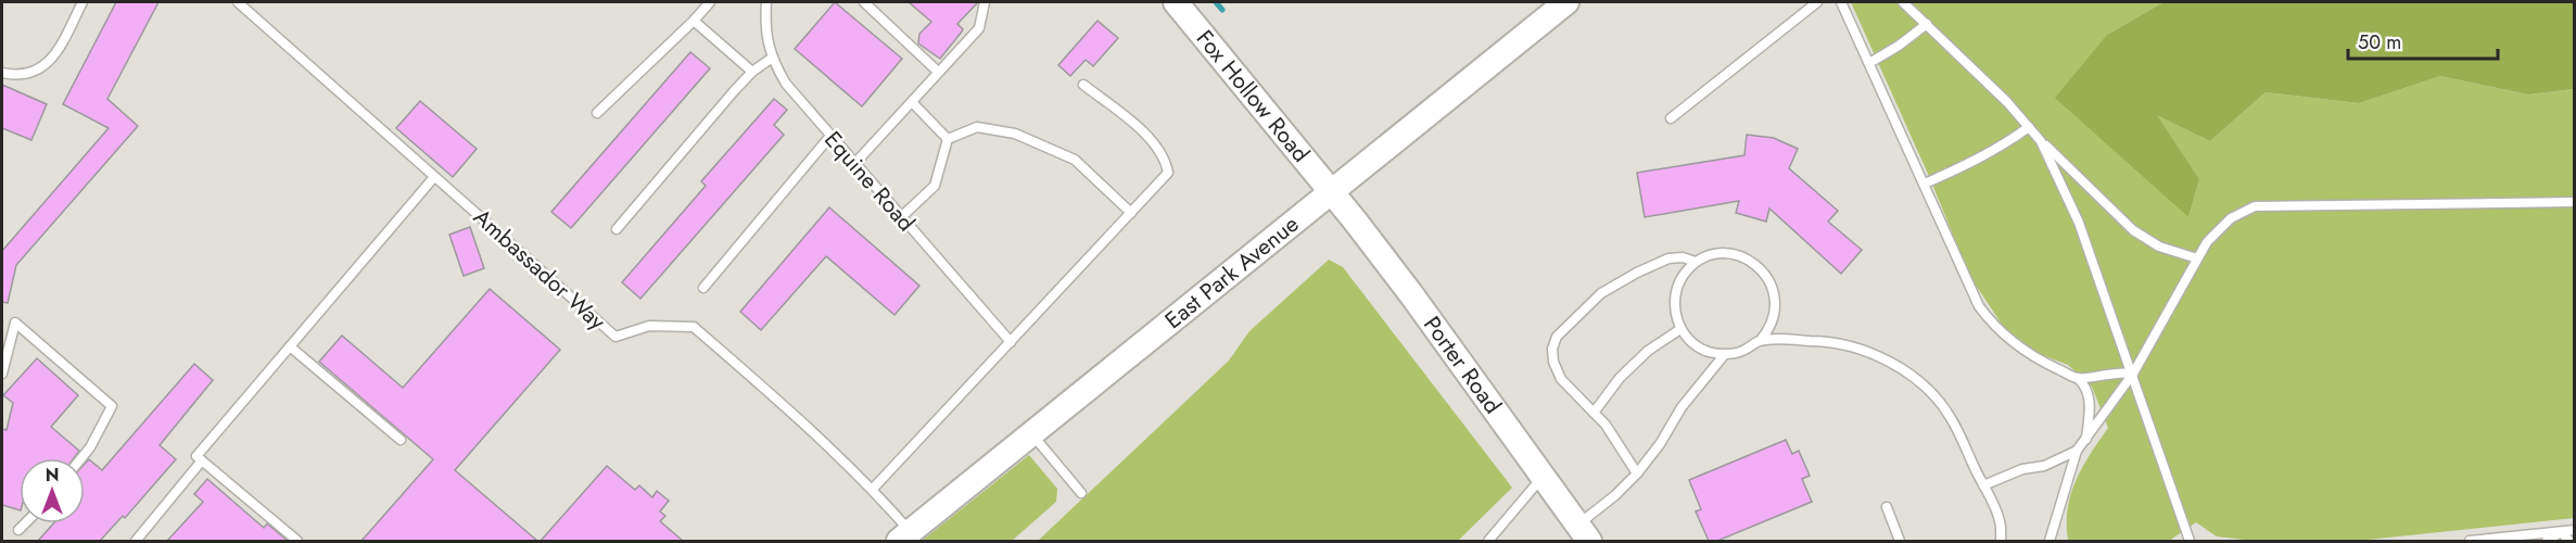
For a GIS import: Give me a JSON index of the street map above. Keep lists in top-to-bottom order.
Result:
{
  "streets": {
    "main road": ["Fox Hollow Road", "East Park Avenue", "Porter Road"],
    "lane": ["Equine Road", "Ambassador Way"]
  },
  "crossings": [
    ["Fox Hollow Road", "East Park Avenue"],
    ["Fox Hollow Road", "Porter Road"],
    ["Ambassador Way", "East Park Avenue"],
    ["East Park Avenue", "Porter Road"]
  ],
  "scale_bar": "50 m",
  "north": "top"
}
